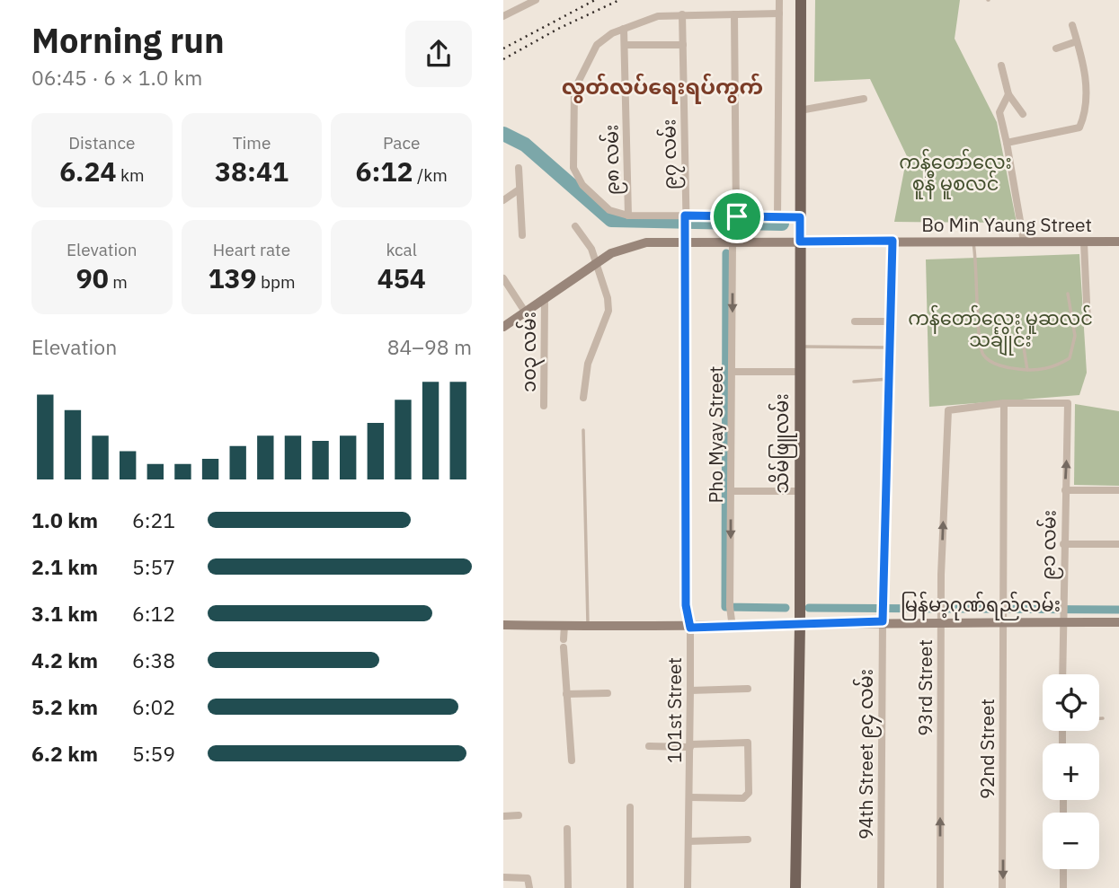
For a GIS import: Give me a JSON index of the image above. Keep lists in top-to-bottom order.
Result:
{
  "streets": {
    "main road": ["Bo Min Yaung Street", "သိမ်ဖြူလမ်း", "မြန်မာ့ဂုဏ်ရည်လမ်း"],
    "street": [
      "၉၇ လမ်း",
      "၉၈ လမ်း",
      "၁၀၃ လမ်း",
      "Pho Myay Street",
      "၉၁ လမ်း",
      "93rd Street",
      "101st Street",
      "92nd Street",
      "94th Street ၉၄ လမ်း"
    ]
  },
  "crossings": [
    ["၉၇ လမ်း", "101st Street"],
    ["Bo Min Yaung Street", "၁၀၃ လမ်း"],
    ["Bo Min Yaung Street", "Pho Myay Street"],
    ["Bo Min Yaung Street", "သိမ်ဖြူလမ်း"],
    ["Bo Min Yaung Street", "101st Street"],
    ["Bo Min Yaung Street", "94th Street ၉၄ လမ်း"],
    ["Pho Myay Street", "မြန်မာ့ဂုဏ်ရည်လမ်း"],
    ["သိမ်ဖြူလမ်း", "မြန်မာ့ဂုဏ်ရည်လမ်း"],
    ["၉၁ လမ်း", "မြန်မာ့ဂုဏ်ရည်လမ်း"],
    ["၉၁ လမ်း", "93rd Street"],
    ["၉၁ လမ်း", "92nd Street"],
    ["မြန်မာ့ဂုဏ်ရည်လမ်း", "93rd Street"],
    ["မြန်မာ့ဂုဏ်ရည်လမ်း", "101st Street"],
    ["မြန်မာ့ဂုဏ်ရည်လမ်း", "92nd Street"],
    ["မြန်မာ့ဂုဏ်ရည်လမ်း", "94th Street ၉၄ လမ်း"],
    ["93rd Street", "92nd Street"]
  ],
  "one_way": ["Pho Myay Street", "93rd Street", "92nd Street"],
  "districts": ["လွတ်လပ်ရေးရပ်ကွက်"],
  "parks": ["ကန်တော်လေး စူနီ မူစလင်", "ကန်တော်လေး မူဆလင် သင်္ချိုင်း"],
  "page": {
    "heading": ["Morning run", "06:45 · 6 × 1.0 km"],
    "stats": [
      ["Distance", "6.24 km"],
      ["Time", "38:41"],
      ["Pace", "6:12 /km"],
      ["Elevation", "90 m"],
      ["Heart rate", "139 bpm"],
      ["kcal", "454"]
    ],
    "chart": ["Elevation", "84–98 m"],
    "list": [
      {
        "name": "1.0 km",
        "note": "6:21"
      },
      {
        "name": "2.1 km",
        "note": "5:57"
      },
      {
        "name": "3.1 km",
        "note": "6:12"
      },
      {
        "name": "4.2 km",
        "note": "6:38"
      },
      {
        "name": "5.2 km",
        "note": "6:02"
      },
      {
        "name": "6.2 km",
        "note": "5:59"
      }
    ],
    "map_buttons": ["+", "−"]
  }
}
